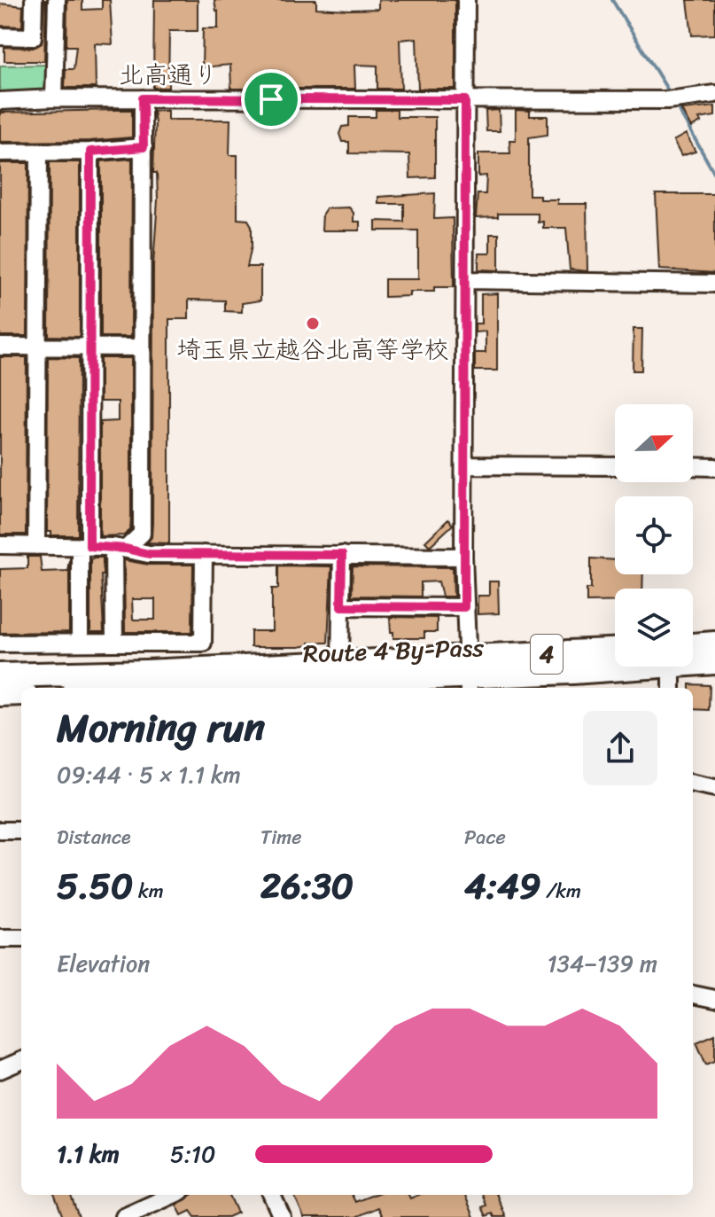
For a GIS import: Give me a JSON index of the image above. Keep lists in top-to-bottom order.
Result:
{
  "streets": {
    "highway": ["Route 4 By-Pass", "4"],
    "street": ["北高通り"]
  },
  "places": ["埼玉県立越谷北高等学校"],
  "north": "right",
  "page": {
    "heading": ["Morning run", "09:44 · 5 × 1.1 km"],
    "stats": [
      ["Distance", "5.50 km"],
      ["Time", "26:30"],
      ["Pace", "4:49 /km"]
    ],
    "chart": ["Elevation", "134–139 m"],
    "list": [
      {
        "name": "1.1 km",
        "note": "5:10"
      }
    ]
  }
}
